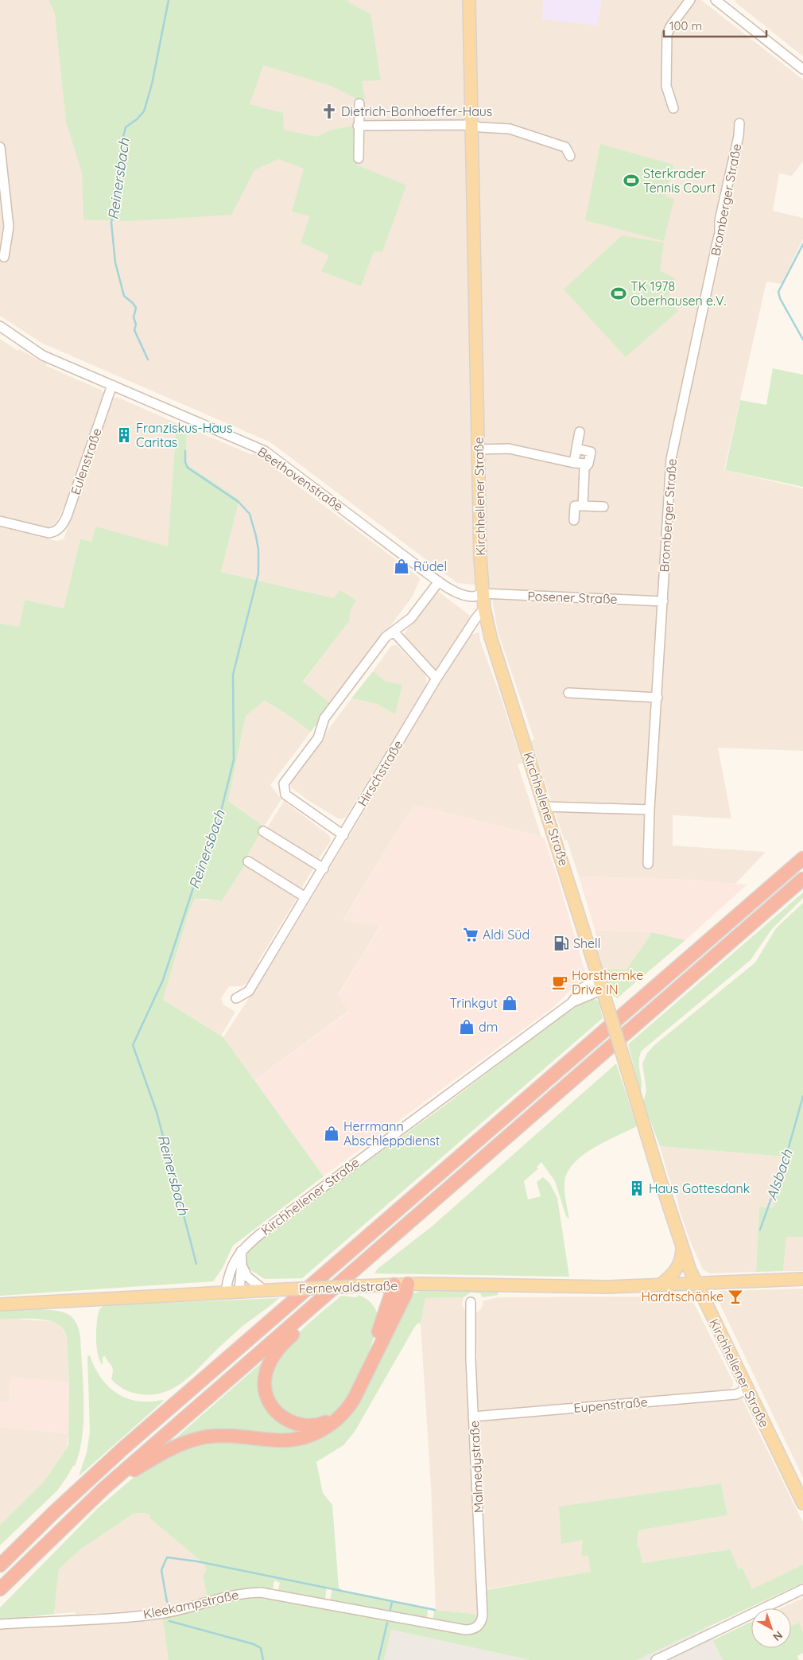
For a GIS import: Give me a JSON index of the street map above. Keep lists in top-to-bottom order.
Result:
{
  "streets": {
    "main road": ["Kirchhellener Straße", "Fernewaldstraße"],
    "street": [
      "Bromberger Straße",
      "Eulenstraße",
      "Beethovenstraße",
      "Posener Straße",
      "Hirschstraße",
      "Eupenstraße",
      "Malmedystraße",
      "Kleekampstraße"
    ]
  },
  "crossings": [
    ["Bromberger Straße", "Posener Straße"],
    ["Eulenstraße", "Beethovenstraße"],
    ["Beethovenstraße", "Kirchhellener Straße"],
    ["Beethovenstraße", "Posener Straße"],
    ["Kirchhellener Straße", "Posener Straße"],
    ["Kirchhellener Straße", "Hirschstraße"],
    ["Kirchhellener Straße", "Fernewaldstraße"],
    ["Kirchhellener Straße", "Eupenstraße"],
    ["Eupenstraße", "Malmedystraße"],
    ["Malmedystraße", "Kleekampstraße"]
  ],
  "water": ["Reinersbach", "Alsbach"],
  "places": {
    "church": ["Dietrich-Bonhoeffer-Haus"],
    "sports": ["Sterkrader Tennis Court", "TK 1978 Oberhausen e.V."],
    "building": ["Franziskus-Haus Caritas", "Haus Gottesdank"],
    "shop": [
      "Rüdel",
      "Trinkgut",
      "dm",
      "Herrmann Abschleppdienst"
    ],
    "supermarket": ["Aldi Süd"],
    "fuel station": ["Shell"],
    "cafe": ["Horsthemke Drive IN"],
    "bar": ["Hardtschänke"]
  },
  "scale_bar": "100 m",
  "north": "bottom right"
}
